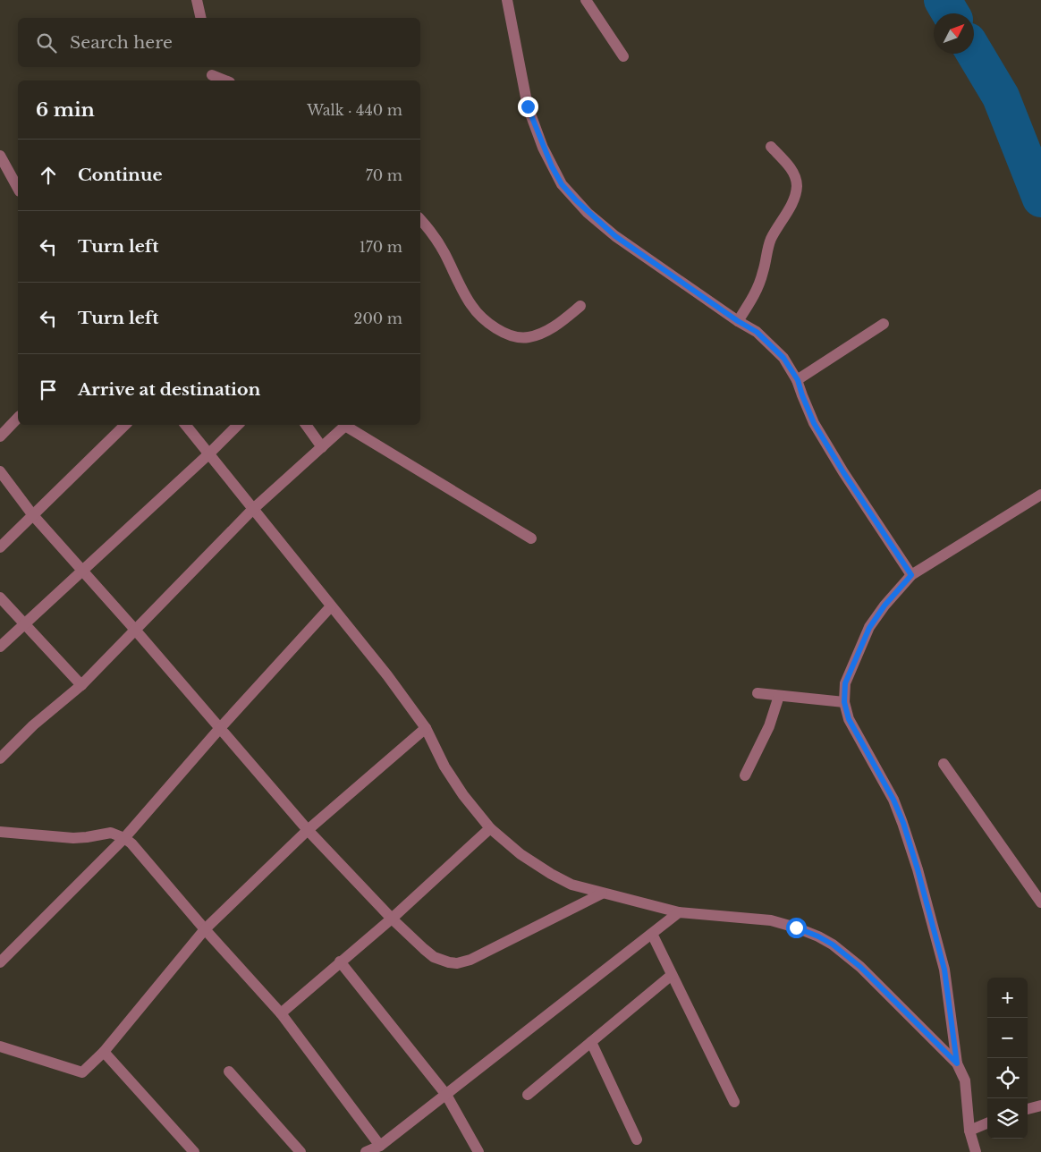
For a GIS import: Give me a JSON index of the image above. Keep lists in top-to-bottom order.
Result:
{
  "north": "top right",
  "page": {
    "search": "Search here",
    "heading": ["6 min", "Walk · 440 m"],
    "list": [
      ["Continue", "70 m"],
      ["Turn left", "170 m"],
      ["Turn left", "200 m"],
      "Arrive at destination"
    ],
    "map_buttons": ["+", "−"]
  }
}
